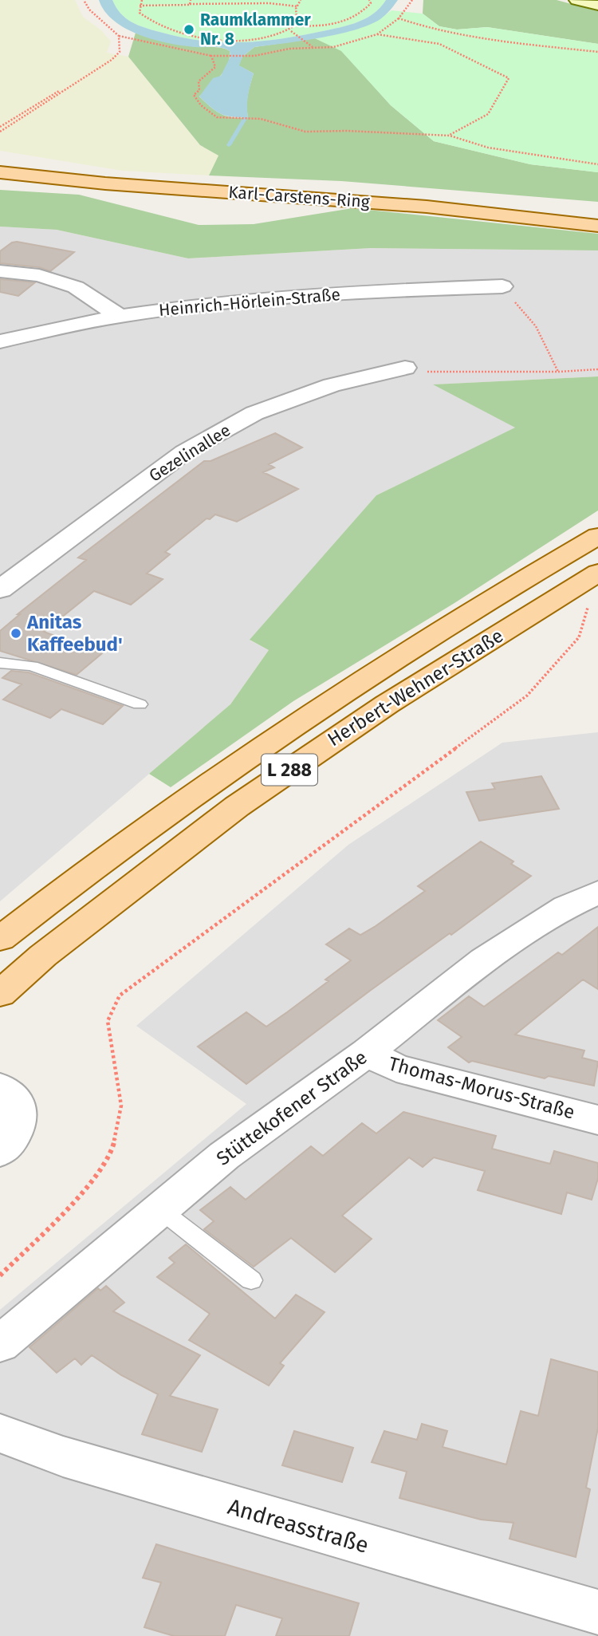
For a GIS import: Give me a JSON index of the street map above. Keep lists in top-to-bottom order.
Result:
{
  "streets": {
    "main road": ["Karl-Carstens-Ring", "Herbert-Wehner-Straße", "L 288"],
    "street": [
      "Heinrich-Hörlein-Straße",
      "Gezelinallee",
      "Thomas-Morus-Straße",
      "Stüttekofener Straße",
      "Andreasstraße"
    ]
  },
  "crossings": [
    ["Thomas-Morus-Straße", "Stüttekofener Straße"]
  ],
  "places": ["Raumklammer Nr. 8", "Anitas Kaffeebud'"]
}
